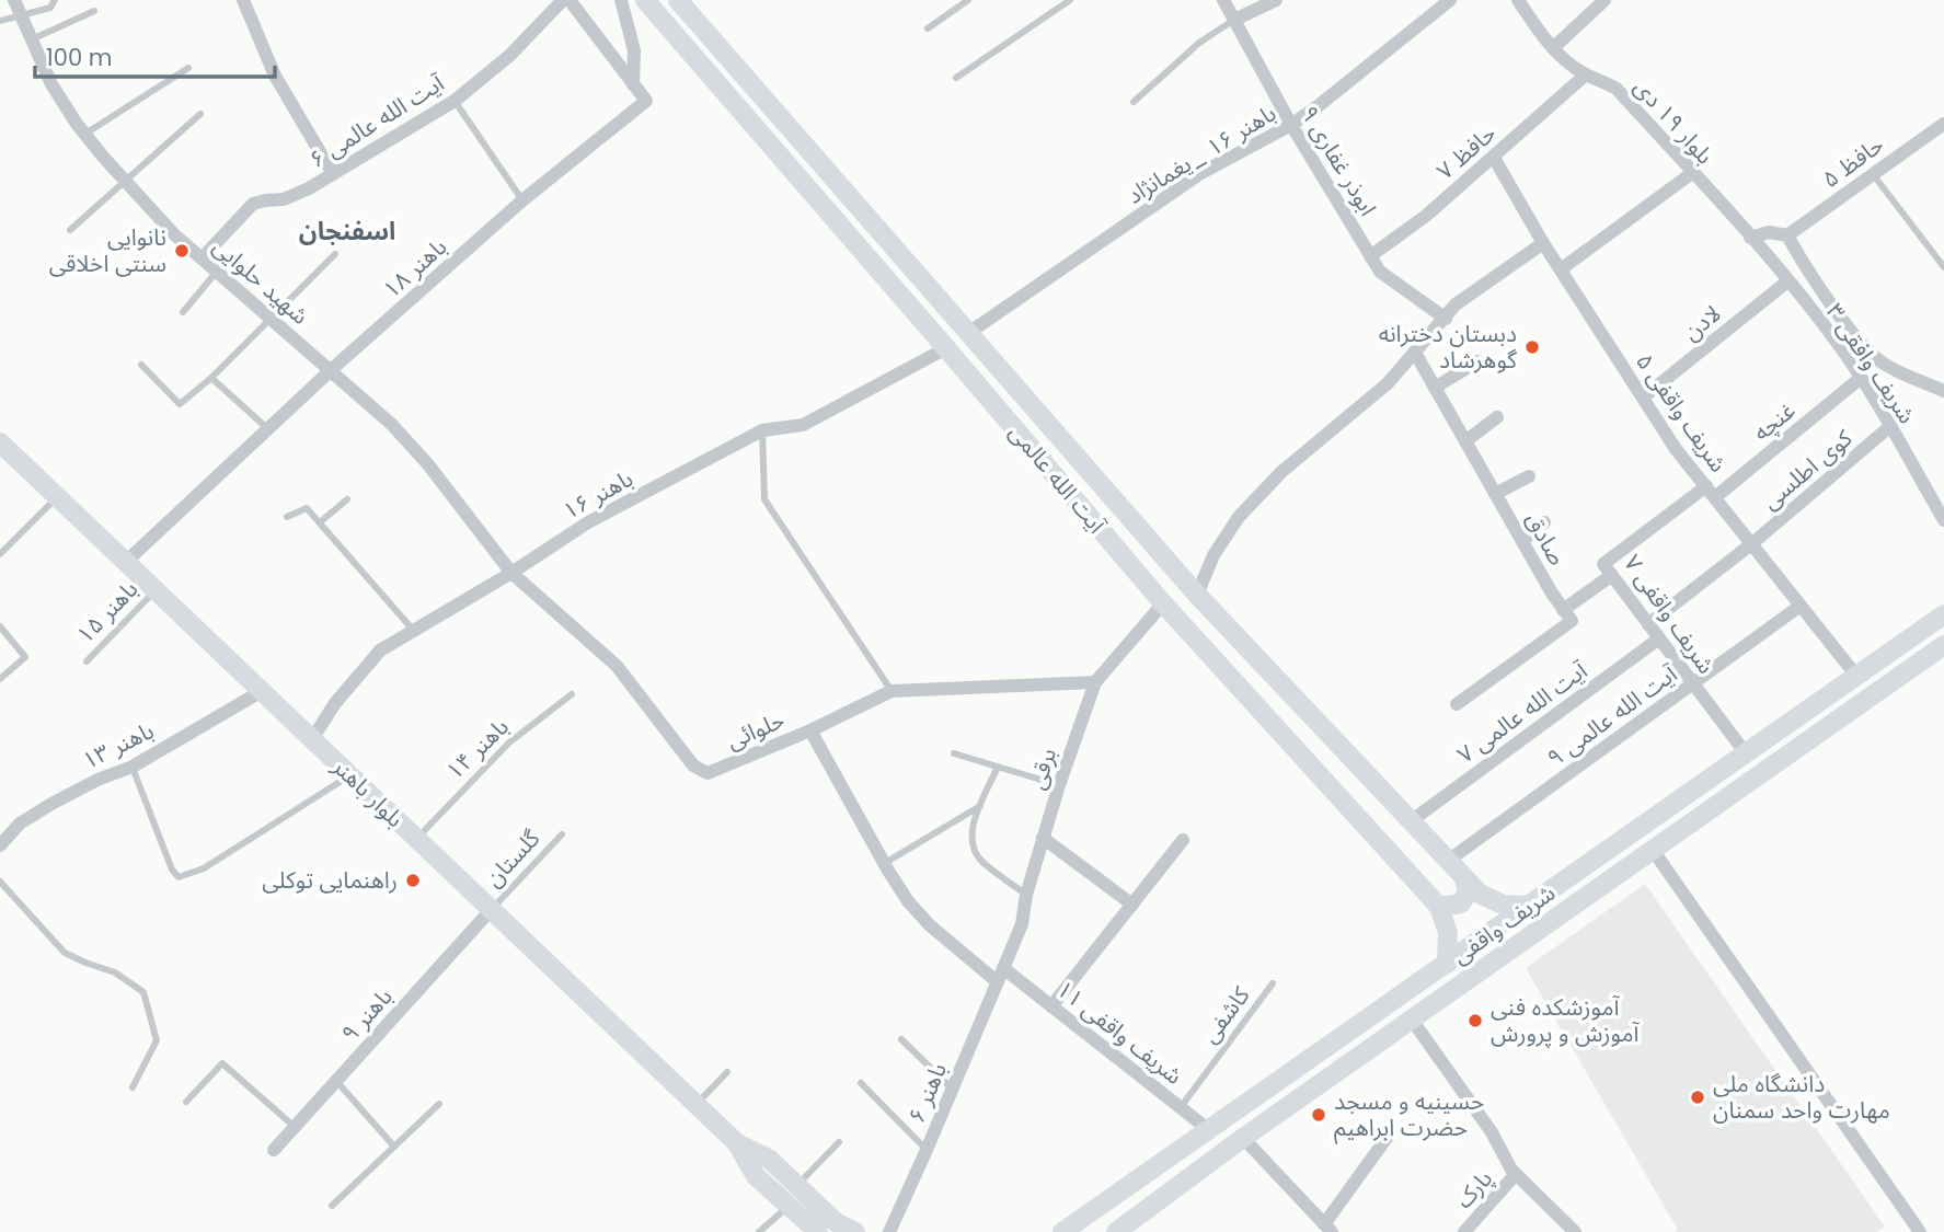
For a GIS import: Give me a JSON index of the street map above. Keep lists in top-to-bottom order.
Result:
{
  "streets": {
    "main road": ["آیت الله عالمی", "بلوار باهنر", "شریف واقفی"],
    "street": [
      "آیت الله عالمی ۶",
      "بلوار ۱۹ دی",
      "حافظ ۷",
      "باهنر ۱۶ _یغمانژاد",
      "ابوذر غفاری ۹",
      "حافظ ۵",
      "باهنر ۱۸",
      "شهید حلوایی",
      "لادن",
      "شریف وافقی ۳",
      "شریف واقفی ۵",
      "غنچه",
      "کوی اطلسی",
      "باهنر ۱۶",
      "صادق",
      "شریف واقفی ۷",
      "آیت الله عالمی ۷",
      "آیت الله عالمی ۹",
      "حلوائی",
      "باهنر ۱۳",
      "برقی",
      "باهنر ۹",
      "شریف واقفی ۱۱",
      "باهنر ۶",
      "پارک"
    ],
    "lane": [
      "باهنر ۱۵",
      "باهنر ۱۴",
      "گلستان",
      "کاشفی"
    ]
  },
  "crossings": [
    ["آیت الله عالمی ۶", "شهید حلوایی"],
    ["بلوار ۱۹ دی", "حافظ ۷"],
    ["بلوار ۱۹ دی", "شریف وافقی ۳"],
    ["حافظ ۷", "ابوذر غفاری ۹"],
    ["حافظ ۷", "شریف واقفی ۵"],
    ["باهنر ۱۶ _یغمانژاد", "ابوذر غفاری ۹"],
    ["باهنر ۱۶ _یغمانژاد", "آیت الله عالمی"],
    ["باهنر ۱۸", "شهید حلوایی"],
    ["باهنر ۱۸", "بلوار باهنر"],
    ["شهید حلوایی", "باهنر ۱۶"],
    ["شهید حلوایی", "حلوائی"],
    ["لادن", "شریف وافقی ۳"],
    ["لادن", "شریف واقفی ۵"],
    ["شریف وافقی ۳", "غنچه"],
    ["شریف وافقی ۳", "کوی اطلسی"],
    ["شریف واقفی ۵", "غنچه"],
    ["شریف واقفی ۵", "کوی اطلسی"],
    ["شریف واقفی ۵", "شریف واقفی ۷"],
    ["شریف واقفی ۵", "آیت الله عالمی ۹"],
    ["شریف واقفی ۵", "شریف واقفی"],
    ["غنچه", "شریف واقفی ۷"],
    ["کوی اطلسی", "شریف واقفی ۷"],
    ["آیت الله عالمی", "باهنر ۱۶"],
    ["آیت الله عالمی", "آیت الله عالمی ۷"],
    ["آیت الله عالمی", "آیت الله عالمی ۹"],
    ["آیت الله عالمی", "برقی"],
    ["آیت الله عالمی", "شریف واقفی"],
    ["باهنر ۱۶", "حلوائی"],
    ["باهنر ۱۶", "بلوار باهنر"],
    ["باهنر ۱۵", "بلوار باهنر"],
    ["شریف واقفی ۷", "آیت الله عالمی ۷"],
    ["شریف واقفی ۷", "آیت الله عالمی ۹"],
    ["شریف واقفی ۷", "شریف واقفی"],
    ["حلوائی", "برقی"],
    ["باهنر ۱۳", "بلوار باهنر"],
    ["باهنر ۱۴", "بلوار باهنر"],
    ["برقی", "شریف واقفی ۱۱"],
    ["برقی", "باهنر ۶"],
    ["بلوار باهنر", "گلستان"],
    ["بلوار باهنر", "باهنر ۹"],
    ["گلستان", "باهنر ۹"],
    ["شریف واقفی", "شریف واقفی ۱۱"],
    ["کاشفی", "شریف واقفی ۱۱"],
    ["شریف واقفی ۱۱", "باهنر ۶"]
  ],
  "districts": ["اسفنجان"],
  "places": [
    "نانوایی سنتی اخلاقی",
    "دبستان دخترانه گوهرشاد",
    "راهنمایی توکلی",
    "آموزشکده فنی آموزش و پرورش",
    "دانشگاه ملی مهارت واحد سمنان",
    "حسینیه و مسجد حضرت ابراهیم"
  ],
  "scale_bar": "100 m"
}
